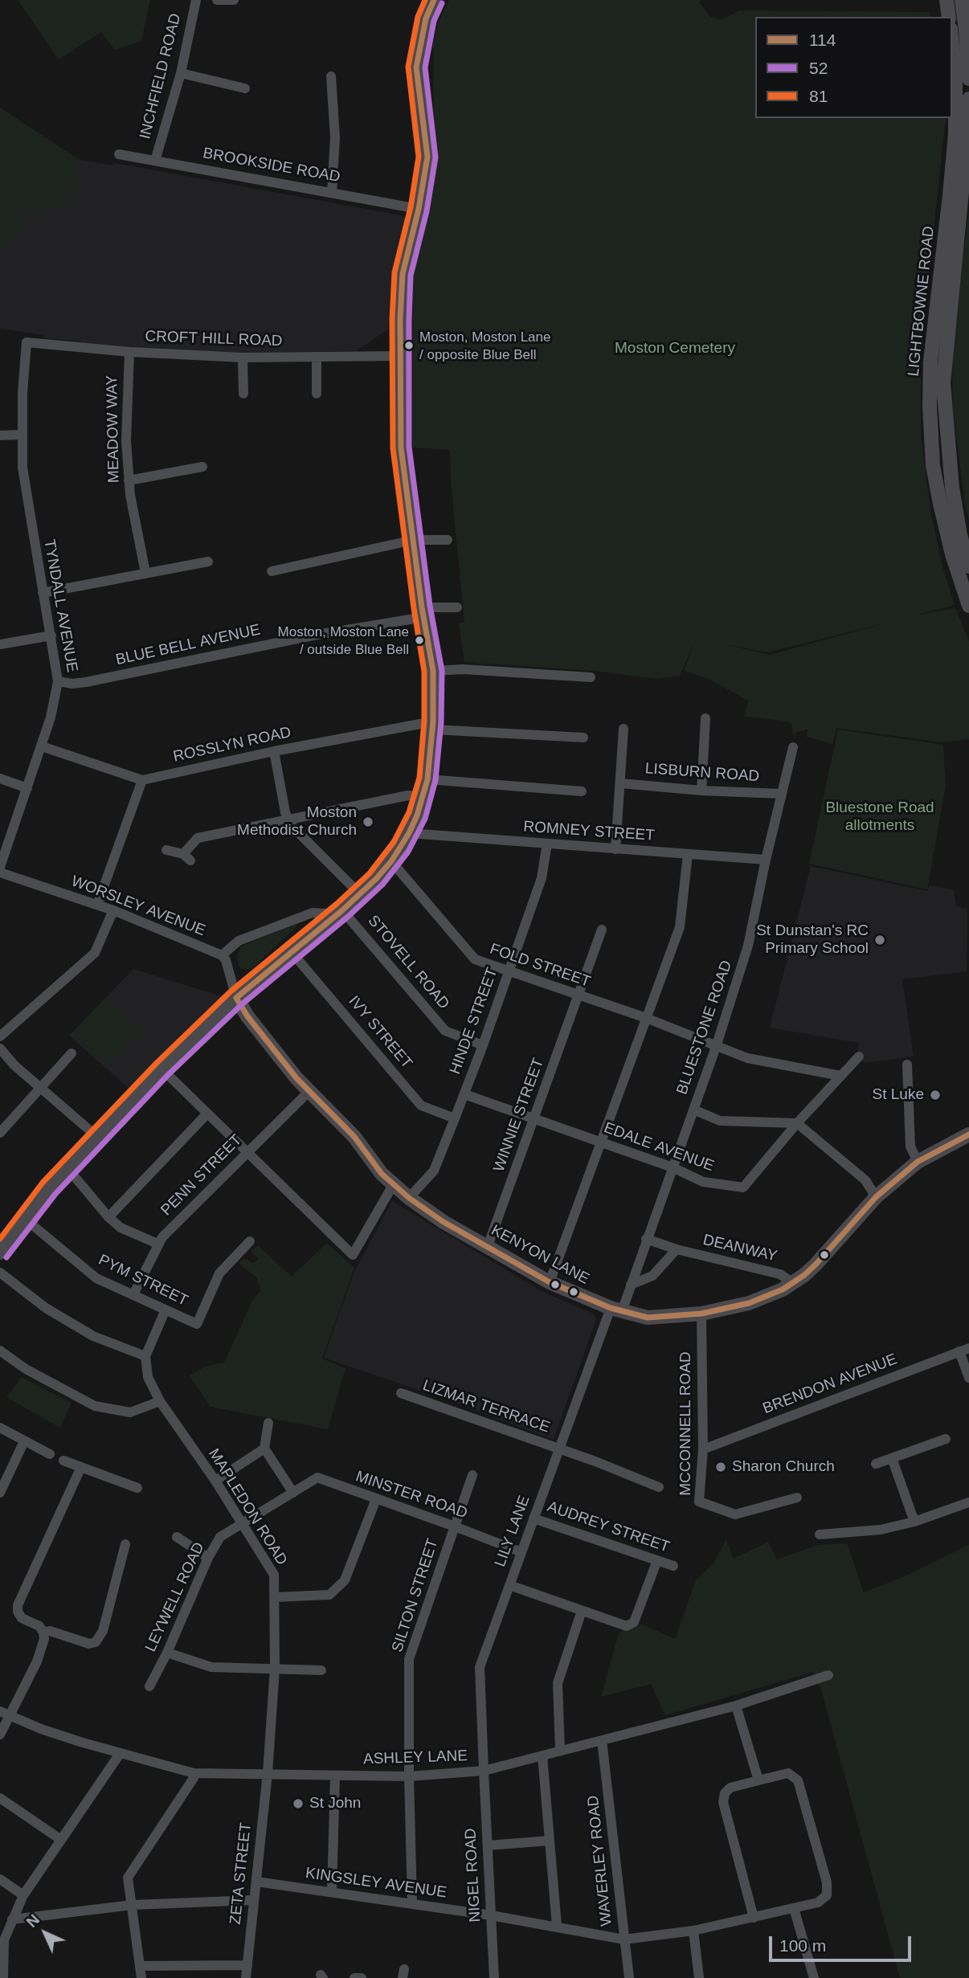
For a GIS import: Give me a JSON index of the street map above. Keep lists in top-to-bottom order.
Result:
{
  "streets": {
    "street": [
      "INCHFIELD ROAD",
      "BROOKSIDE ROAD",
      "LIGHTBOWNE ROAD",
      "CROFT HILL ROAD",
      "MEADOW WAY",
      "TYNDALL AVENUE",
      "BLUE BELL AVENUE",
      "ROSSLYN ROAD",
      "LISBURN ROAD",
      "ROMNEY STREET",
      "WORSLEY AVENUE",
      "STOVELL ROAD",
      "FOLD STREET",
      "HINDE STREET",
      "BLUESTONE ROAD",
      "IVY STREET",
      "WINNIE STREET",
      "EDALE AVENUE",
      "PENN STREET",
      "DEANWAY",
      "KENYON LANE",
      "PYM STREET",
      "BRENDON AVENUE",
      "LIZMAR TERRACE",
      "MCCONNELL ROAD",
      "MINSTER ROAD",
      "MAPLEDON ROAD",
      "AUDREY STREET",
      "LILY LANE",
      "SILTON STREET",
      "LEYWELL ROAD",
      "ASHLEY LANE",
      "WAVERLEY ROAD",
      "ZETA STREET",
      "NIGEL ROAD",
      "KINGSLEY AVENUE"
    ]
  },
  "crossings": [
    ["INCHFIELD ROAD", "BROOKSIDE ROAD"],
    ["CROFT HILL ROAD", "MEADOW WAY"],
    ["CROFT HILL ROAD", "TYNDALL AVENUE"],
    ["TYNDALL AVENUE", "BLUE BELL AVENUE"],
    ["LISBURN ROAD", "BLUESTONE ROAD"],
    ["ROMNEY STREET", "HINDE STREET"],
    ["ROMNEY STREET", "BLUESTONE ROAD"],
    ["STOVELL ROAD", "HINDE STREET"],
    ["FOLD STREET", "HINDE STREET"],
    ["FOLD STREET", "BLUESTONE ROAD"],
    ["FOLD STREET", "WINNIE STREET"],
    ["FOLD STREET", "EDALE AVENUE"],
    ["HINDE STREET", "IVY STREET"],
    ["HINDE STREET", "EDALE AVENUE"],
    ["HINDE STREET", "KENYON LANE"],
    ["BLUESTONE ROAD", "EDALE AVENUE"],
    ["BLUESTONE ROAD", "DEANWAY"],
    ["BLUESTONE ROAD", "KENYON LANE"],
    ["BLUESTONE ROAD", "LILY LANE"],
    ["WINNIE STREET", "EDALE AVENUE"],
    ["WINNIE STREET", "KENYON LANE"],
    ["PENN STREET", "KENYON LANE"],
    ["PENN STREET", "PYM STREET"],
    ["DEANWAY", "KENYON LANE"],
    ["KENYON LANE", "MCCONNELL ROAD"],
    ["KENYON LANE", "LILY LANE"],
    ["BRENDON AVENUE", "MCCONNELL ROAD"],
    ["LIZMAR TERRACE", "LILY LANE"],
    ["MINSTER ROAD", "LILY LANE"],
    ["MINSTER ROAD", "SILTON STREET"],
    ["MINSTER ROAD", "LEYWELL ROAD"],
    ["MAPLEDON ROAD", "LEYWELL ROAD"],
    ["MAPLEDON ROAD", "ASHLEY LANE"],
    ["MAPLEDON ROAD", "ZETA STREET"],
    ["AUDREY STREET", "LILY LANE"],
    ["LILY LANE", "ASHLEY LANE"],
    ["LILY LANE", "NIGEL ROAD"],
    ["SILTON STREET", "ASHLEY LANE"],
    ["SILTON STREET", "KINGSLEY AVENUE"],
    ["ASHLEY LANE", "WAVERLEY ROAD"],
    ["ASHLEY LANE", "ZETA STREET"],
    ["ASHLEY LANE", "NIGEL ROAD"],
    ["WAVERLEY ROAD", "KINGSLEY AVENUE"],
    ["ZETA STREET", "KINGSLEY AVENUE"],
    ["NIGEL ROAD", "KINGSLEY AVENUE"]
  ],
  "parks": ["Moston Cemetery", "Bluestone Road allotments"],
  "places": [
    "Moston, Moston Lane / opposite Blue Bell",
    "Moston, Moston Lane / outside Blue Bell",
    "Moston Methodist Church",
    "St Dunstan's RC Primary School",
    "St Luke",
    "Sharon Church",
    "St John"
  ],
  "lines": ["transit line 114", "transit line 81", "transit line 52"],
  "legend": ["114", "52", "81"],
  "scale_bar": "100 m",
  "north": "top left"
}
